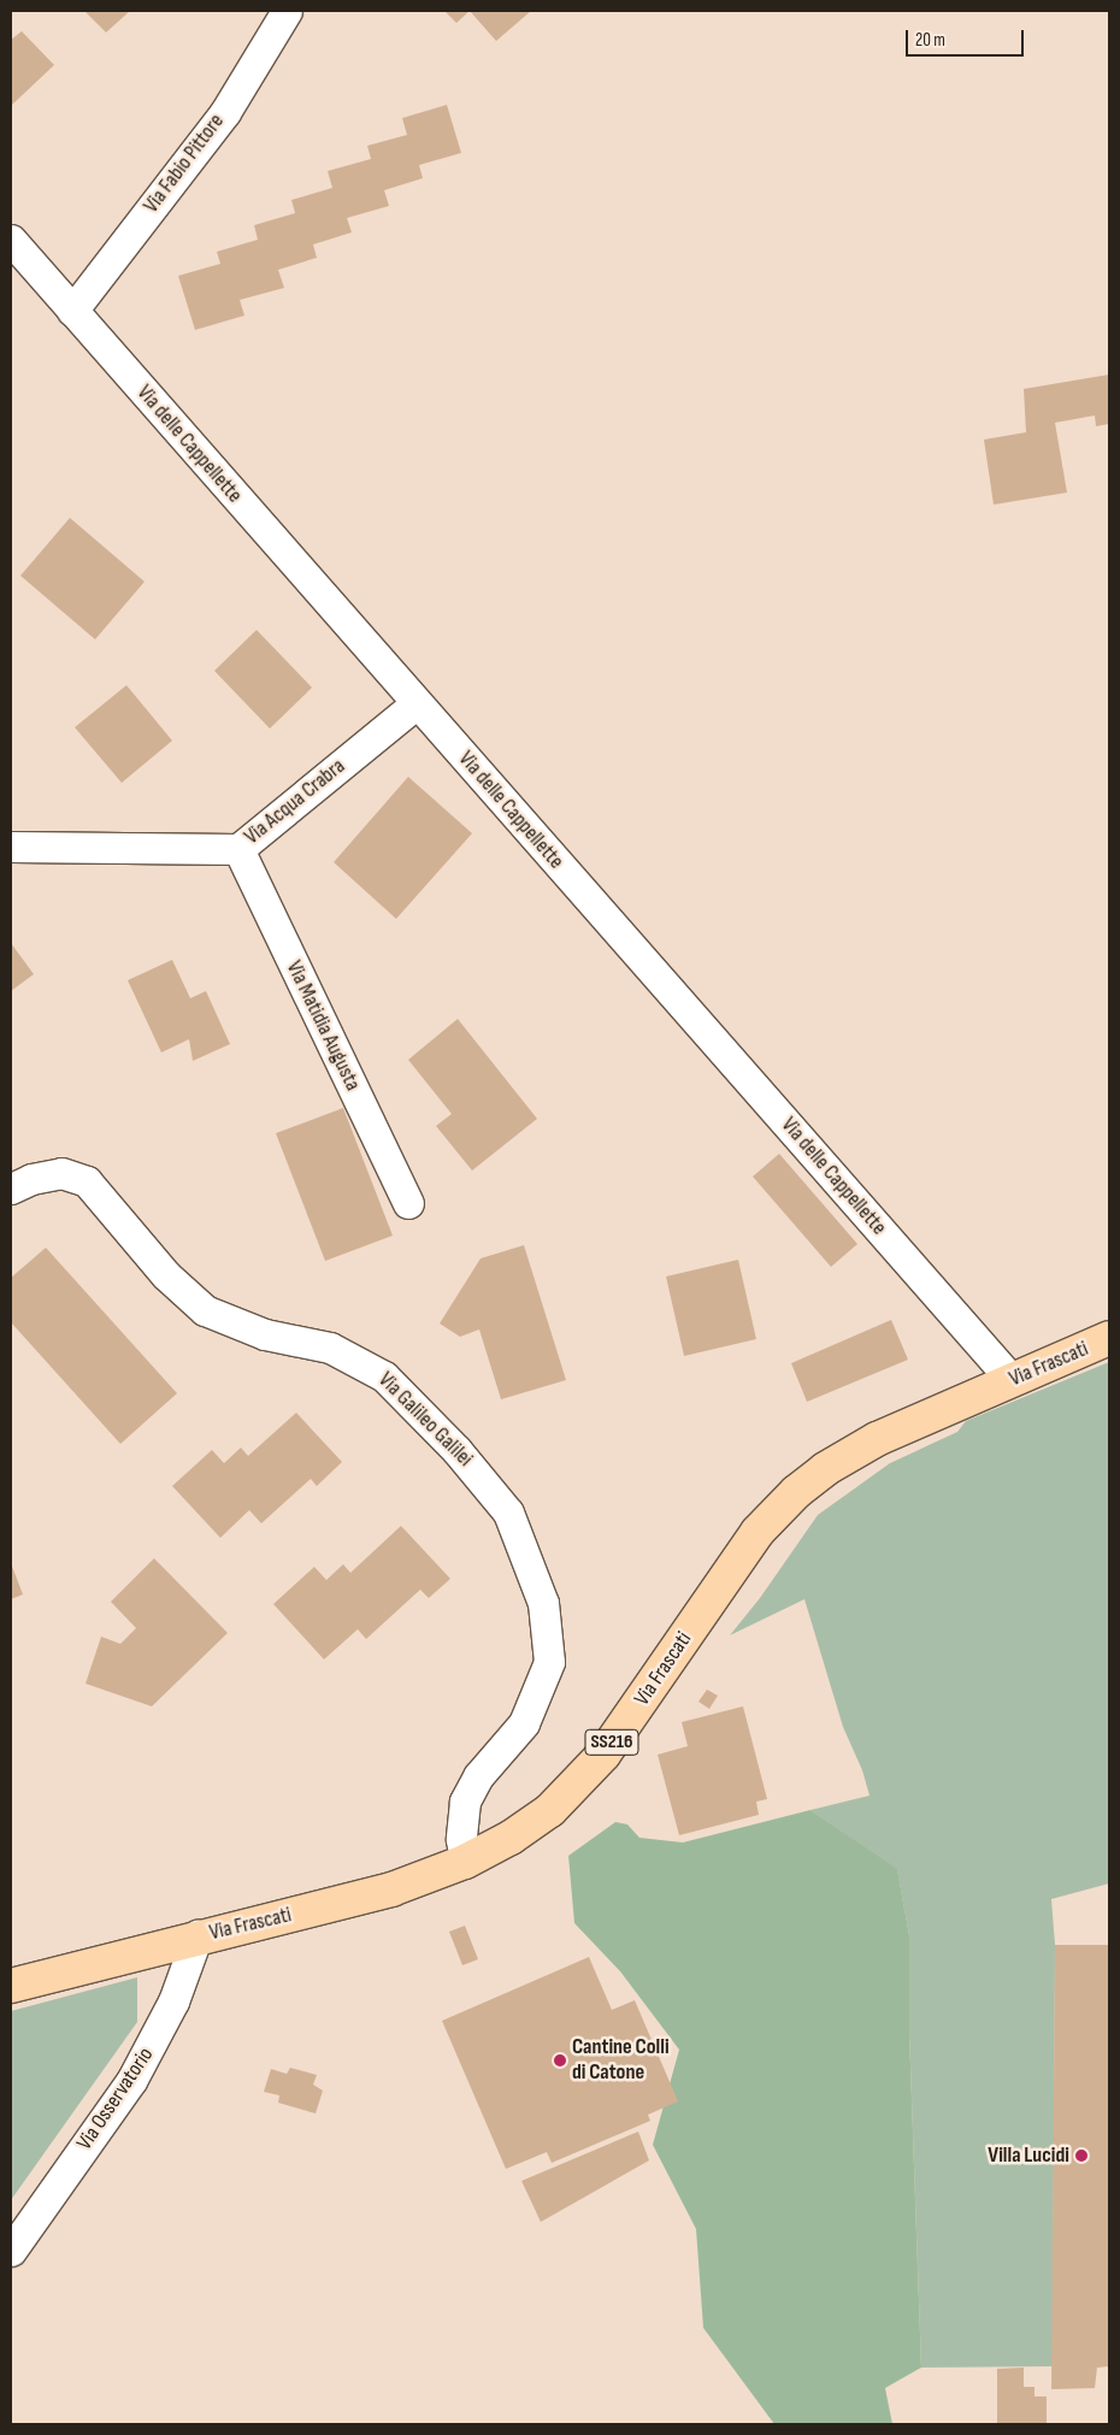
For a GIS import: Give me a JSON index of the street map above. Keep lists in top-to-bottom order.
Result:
{
  "streets": {
    "main road": ["Via Frascati", "SS216"],
    "street": [
      "Via Fabio Pittore",
      "Via delle Cappellette",
      "Via Acqua Crabra",
      "Via Matidia Augusta",
      "Via Galileo Galilei",
      "Via Osservatorio"
    ]
  },
  "crossings": [
    ["Via Fabio Pittore", "Via delle Cappellette"],
    ["Via delle Cappellette", "Via Acqua Crabra"],
    ["Via delle Cappellette", "Via Frascati"],
    ["Via Acqua Crabra", "Via Matidia Augusta"],
    ["Via Frascati", "Via Galileo Galilei"],
    ["Via Frascati", "Via Osservatorio"]
  ],
  "places": ["Cantine Colli di Catone", "Villa Lucidi"],
  "scale_bar": "20 m"
}
